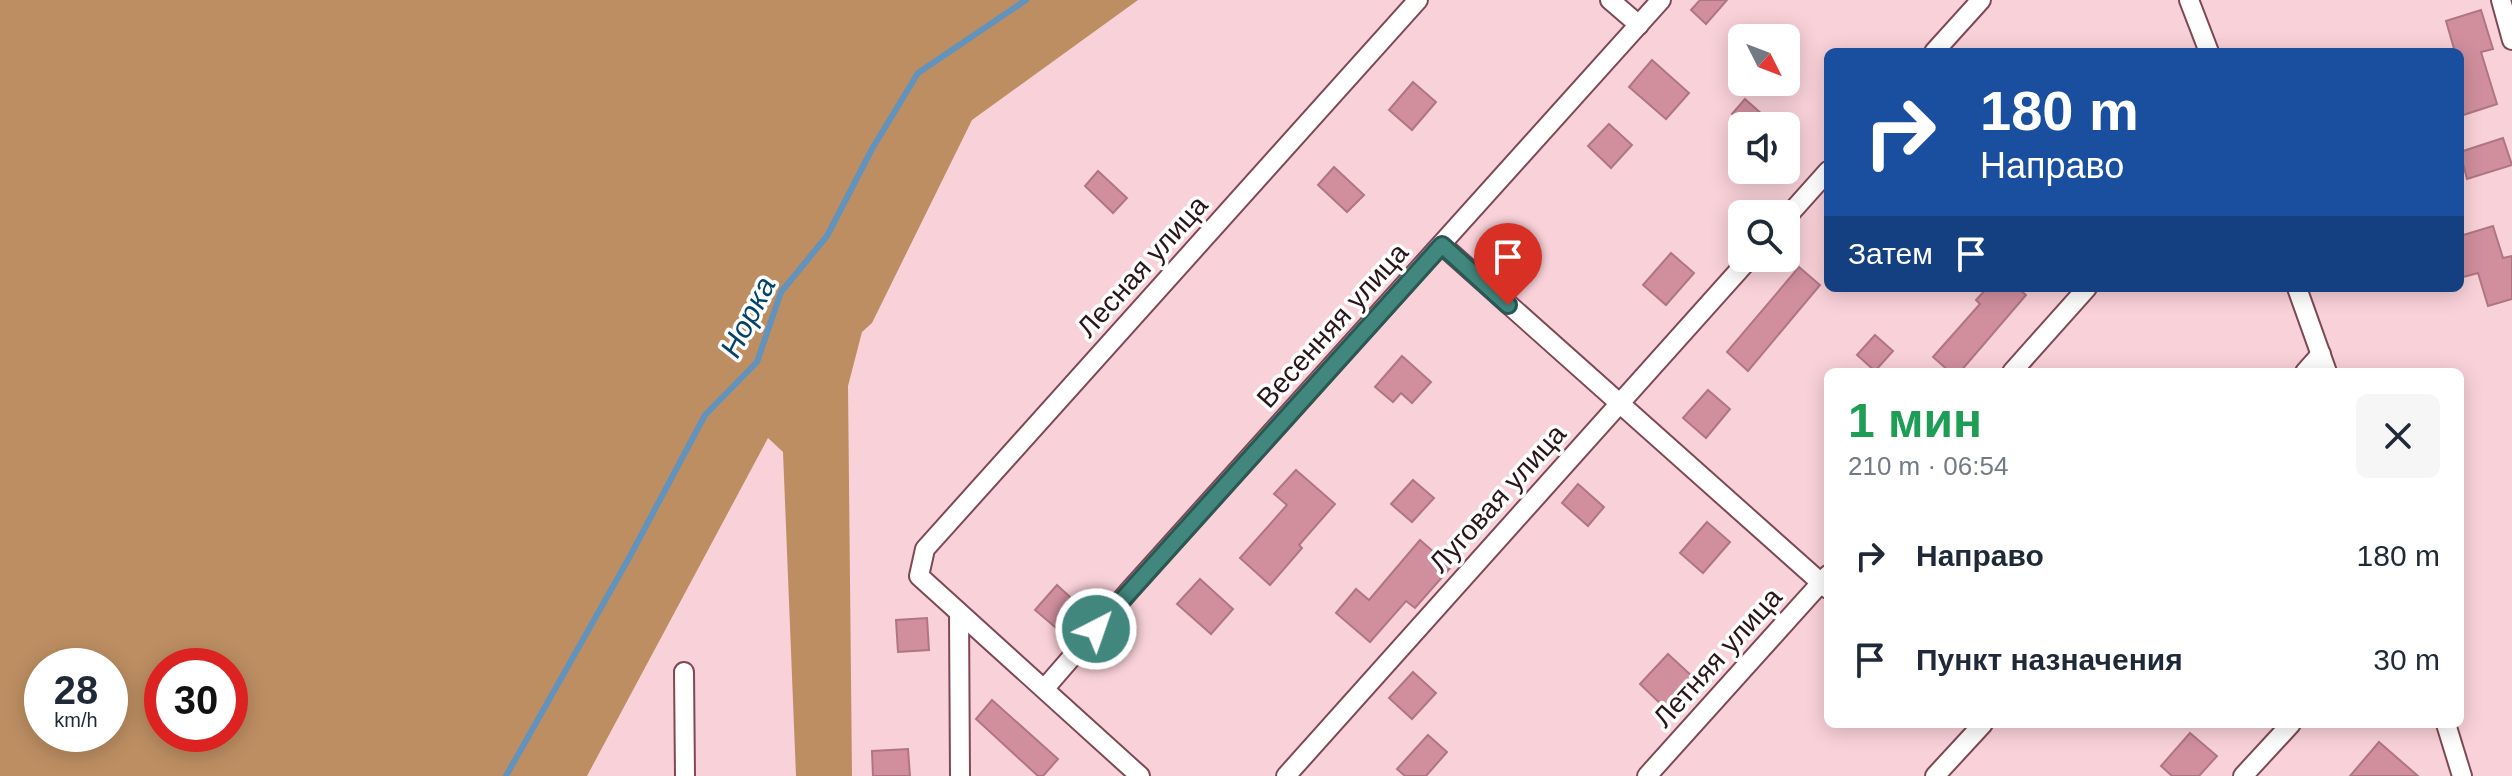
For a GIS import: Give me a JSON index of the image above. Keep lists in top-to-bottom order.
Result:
{
  "streets": {
    "street": [
      "Лесная улица",
      "Весенняя улица",
      "Луговая улица",
      "Летняя улица"
    ]
  },
  "water": ["Норка"],
  "north": "bottom right",
  "page": {
    "turn": ["180 m", "Направо"],
    "then": "Затем",
    "heading": ["1 мин", "210 m · 06:54"],
    "list": [
      {
        "name": "Направо",
        "value": "180 m"
      },
      {
        "name": "Пункт назначения",
        "value": "30 m"
      }
    ],
    "speed": "28 km/h",
    "limit": "30"
  }
}
